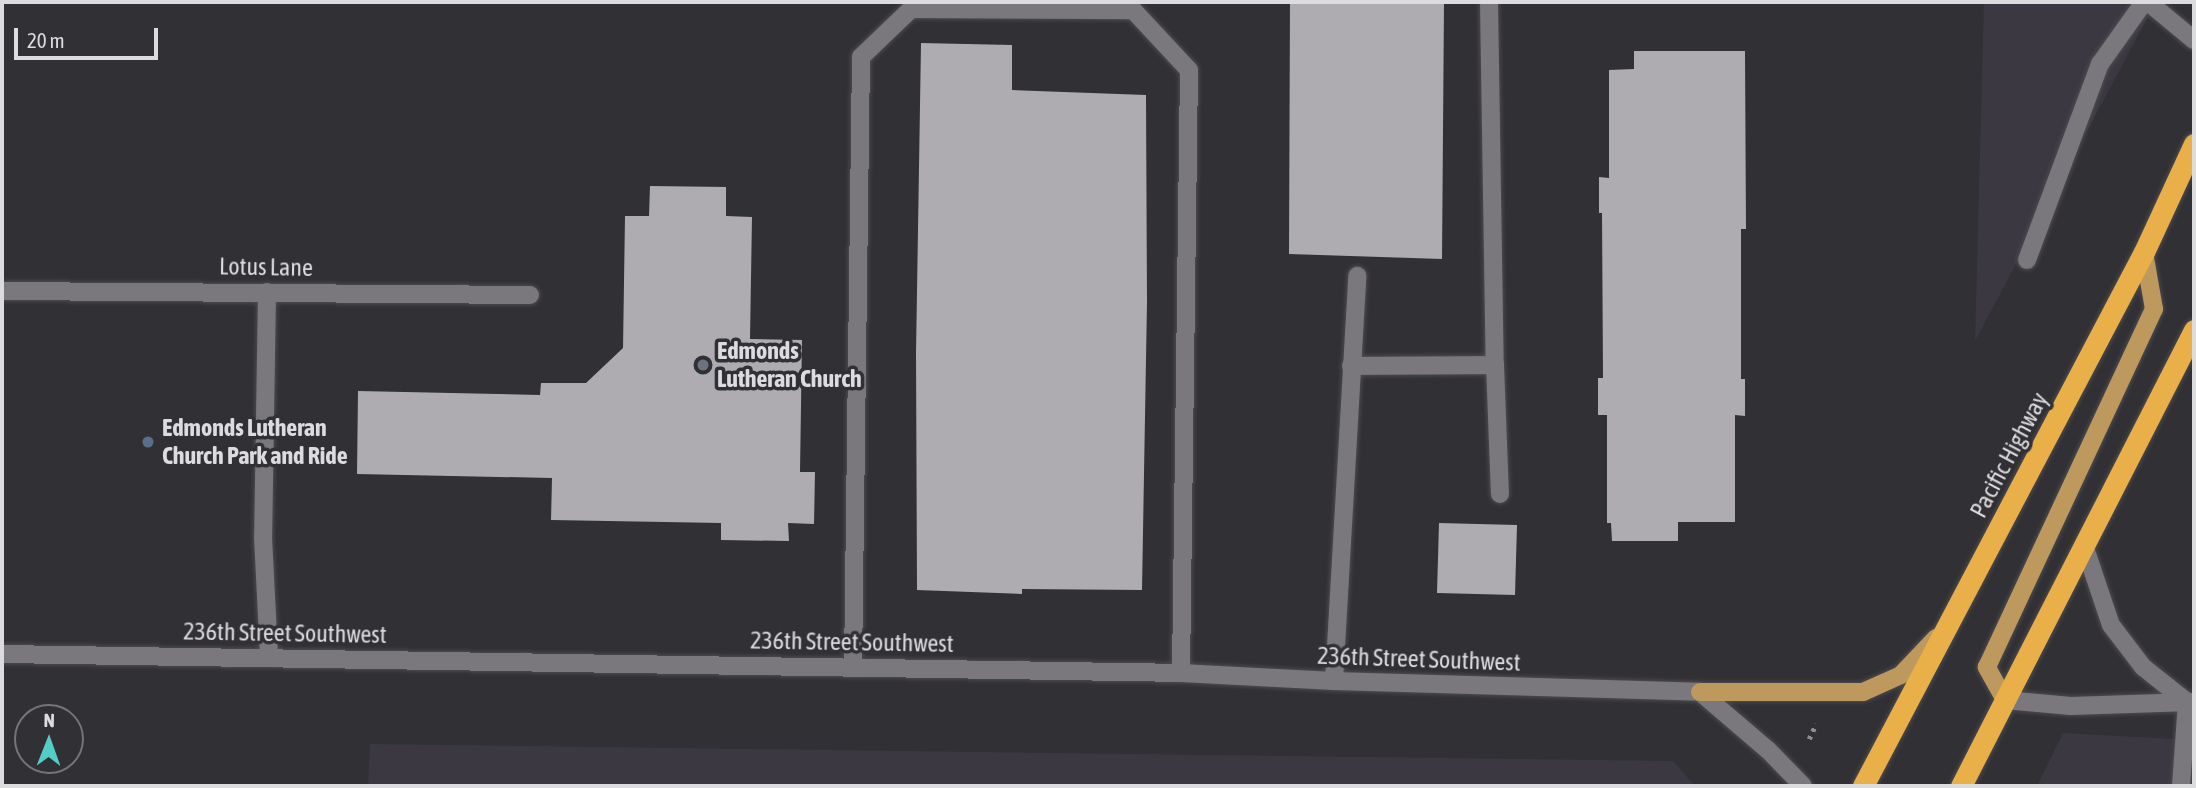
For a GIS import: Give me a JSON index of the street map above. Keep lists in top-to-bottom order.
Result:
{
  "streets": {
    "highway": ["Pacific Highway"],
    "street": ["Lotus Lane", "236th Street Southwest"]
  },
  "places": ["Edmonds Lutheran Church", "Edmonds Lutheran Church Park and Ride"],
  "scale_bar": "20 m",
  "north": "top"
}
